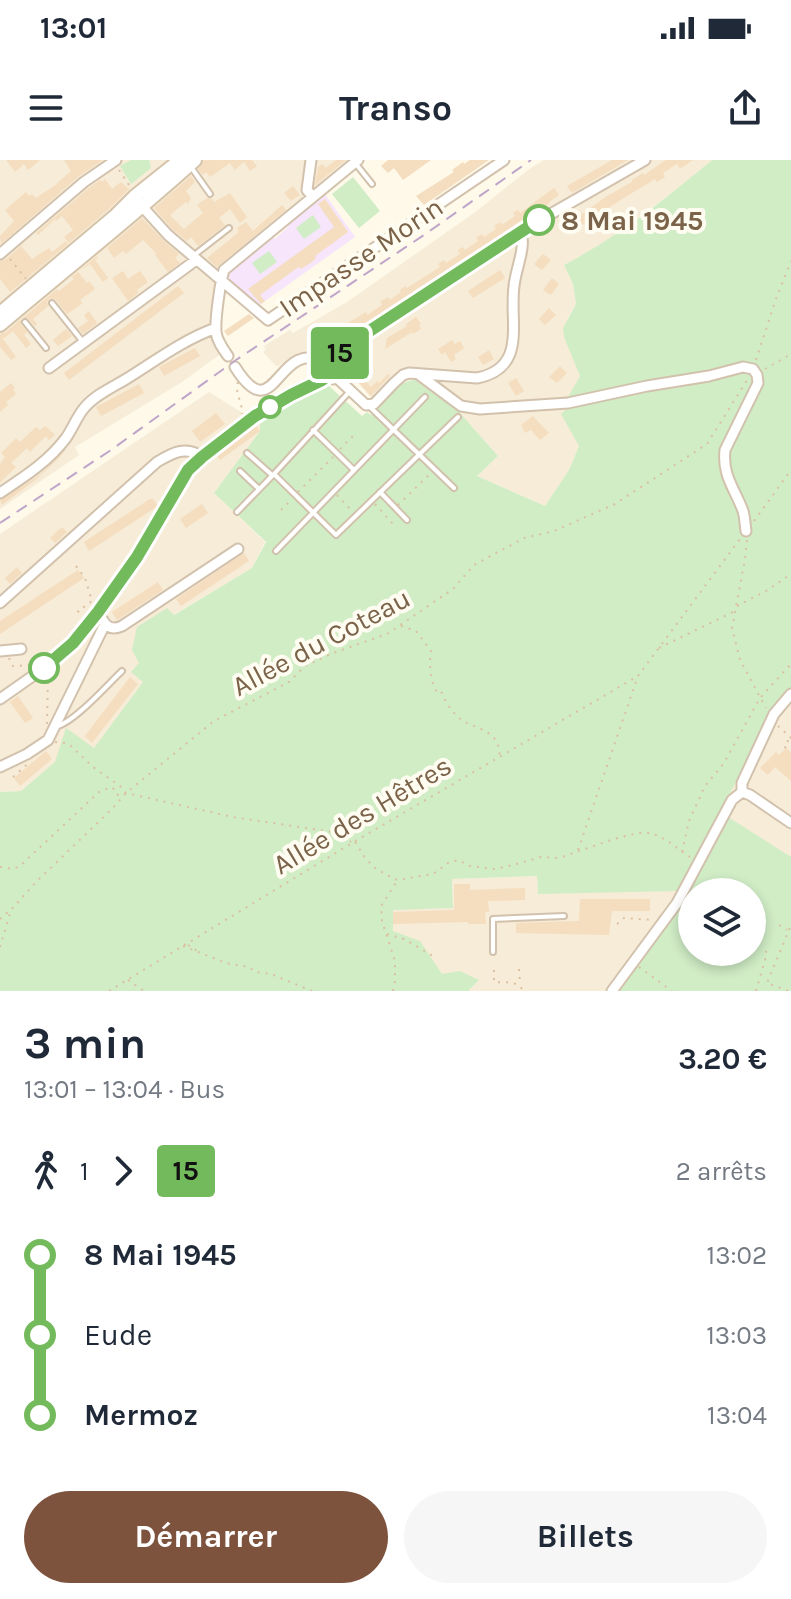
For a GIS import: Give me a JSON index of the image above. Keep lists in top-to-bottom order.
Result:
{
  "streets": {
    "street": ["Impasse Morin"],
    "path": ["Allée du Coteau", "Allée des Hêtres"]
  },
  "places": ["8 Mai 1945"],
  "lines": ["bus line 15"],
  "page": {
    "status": "13:01",
    "header": "Transo",
    "on_map": "15",
    "heading": ["3 min", "13:01 – 13:04 · Bus", "3.20 €"],
    "legs": ["1", "15", "2 arrêts"],
    "list": [
      {
        "name": "8 Mai 1945",
        "value": "13:02"
      },
      {
        "name": "Eude",
        "value": "13:03"
      },
      {
        "name": "Mermoz",
        "value": "13:04"
      }
    ],
    "buttons": ["Démarrer", "Billets"]
  }
}
